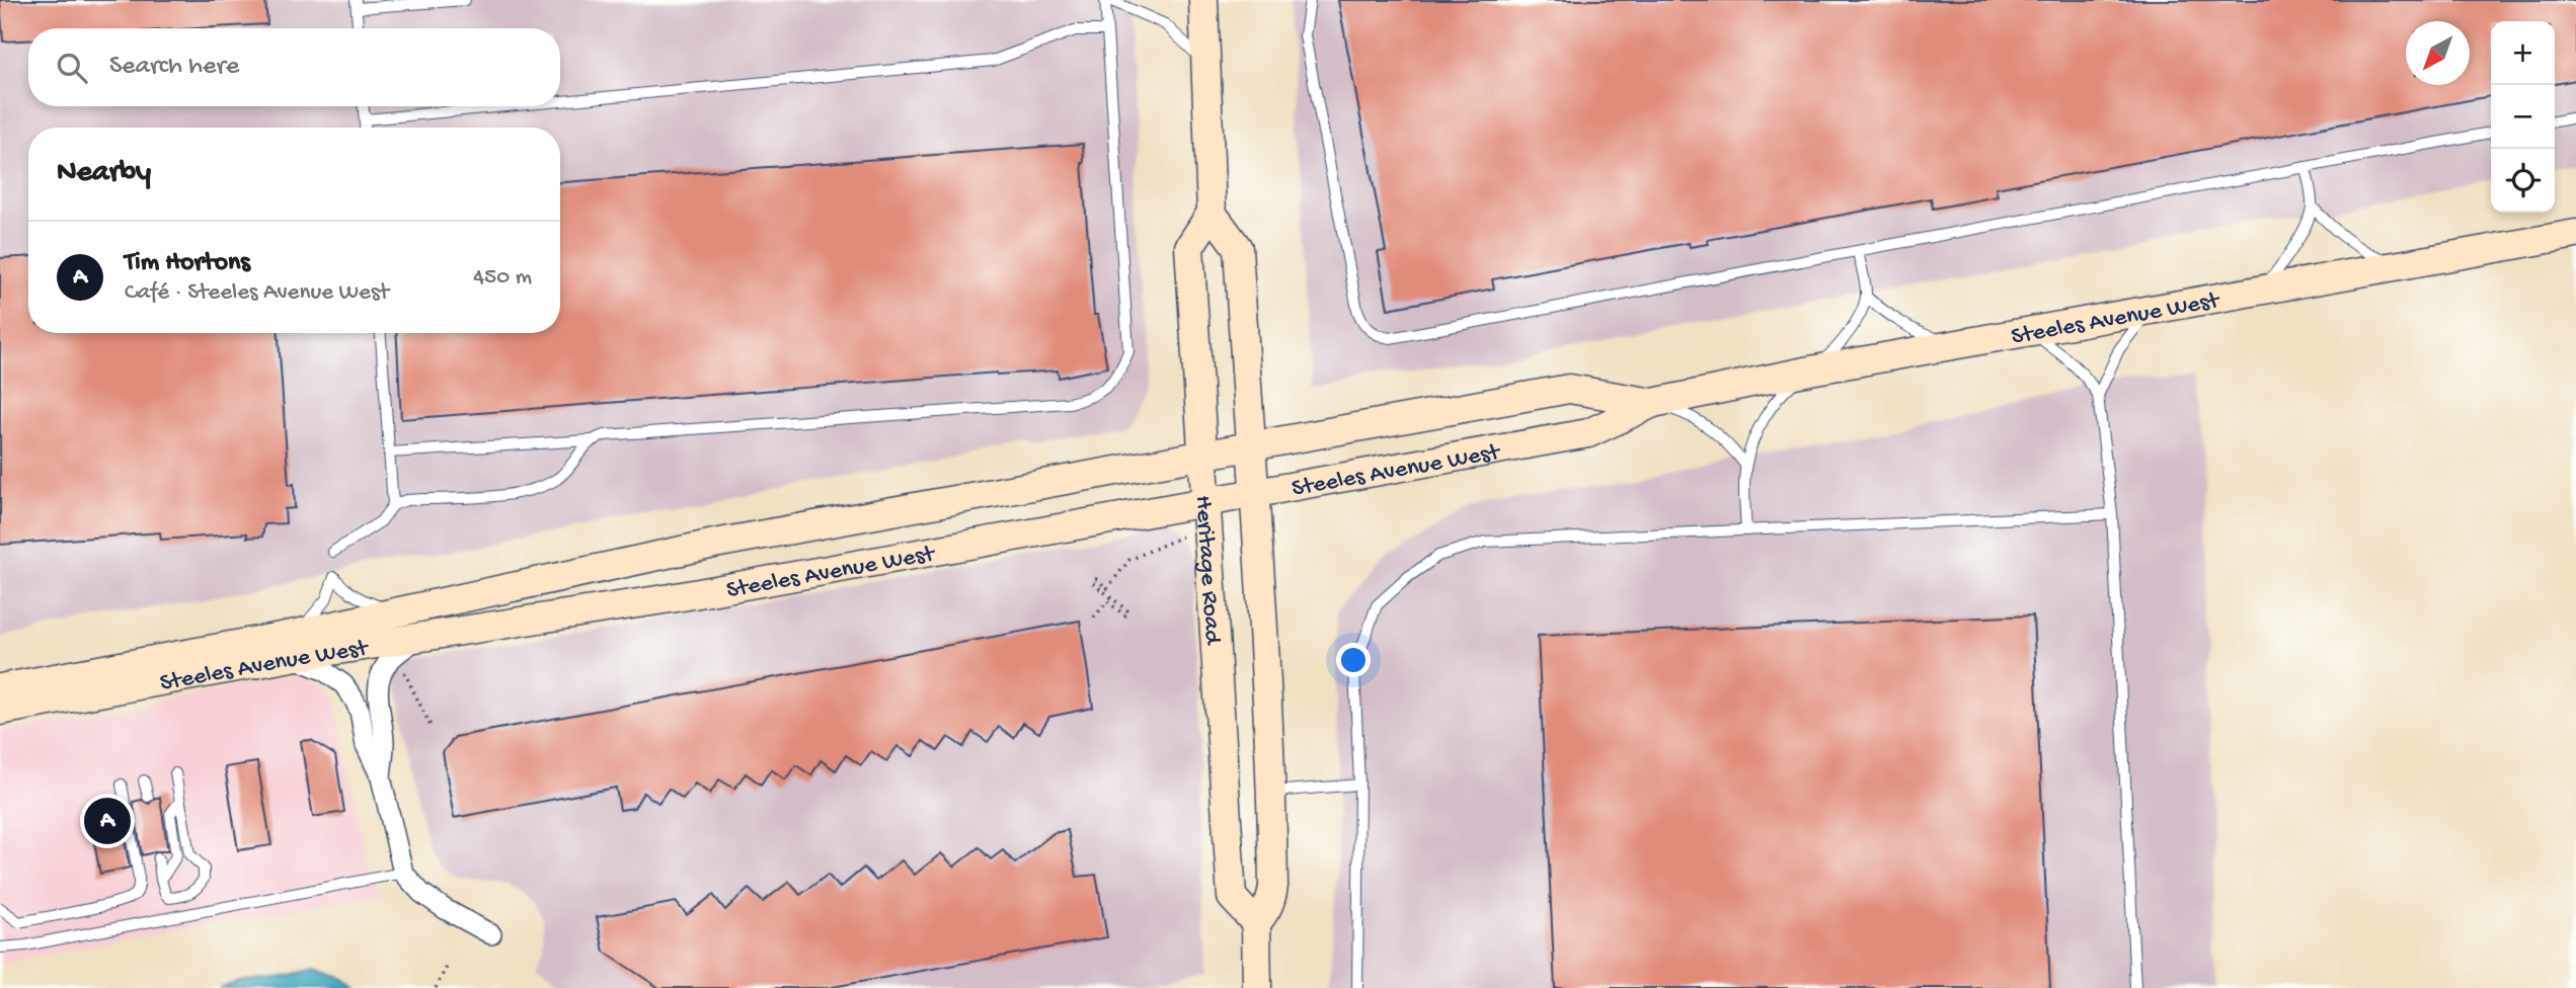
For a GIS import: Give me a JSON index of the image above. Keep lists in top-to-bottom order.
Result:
{
  "streets": {
    "main road": ["Steeles Avenue West", "Heritage Road"]
  },
  "crossings": [
    ["Steeles Avenue West", "Heritage Road"]
  ],
  "north": "bottom left",
  "page": {
    "map_buttons": ["+", "−"],
    "search": "Search here",
    "heading": "Nearby",
    "list": [
      {
        "mark": "A",
        "name": "Tim Hortons",
        "note": "Café · Steeles Avenue West",
        "value": "450 m"
      }
    ],
    "pins": "A"
  }
}
